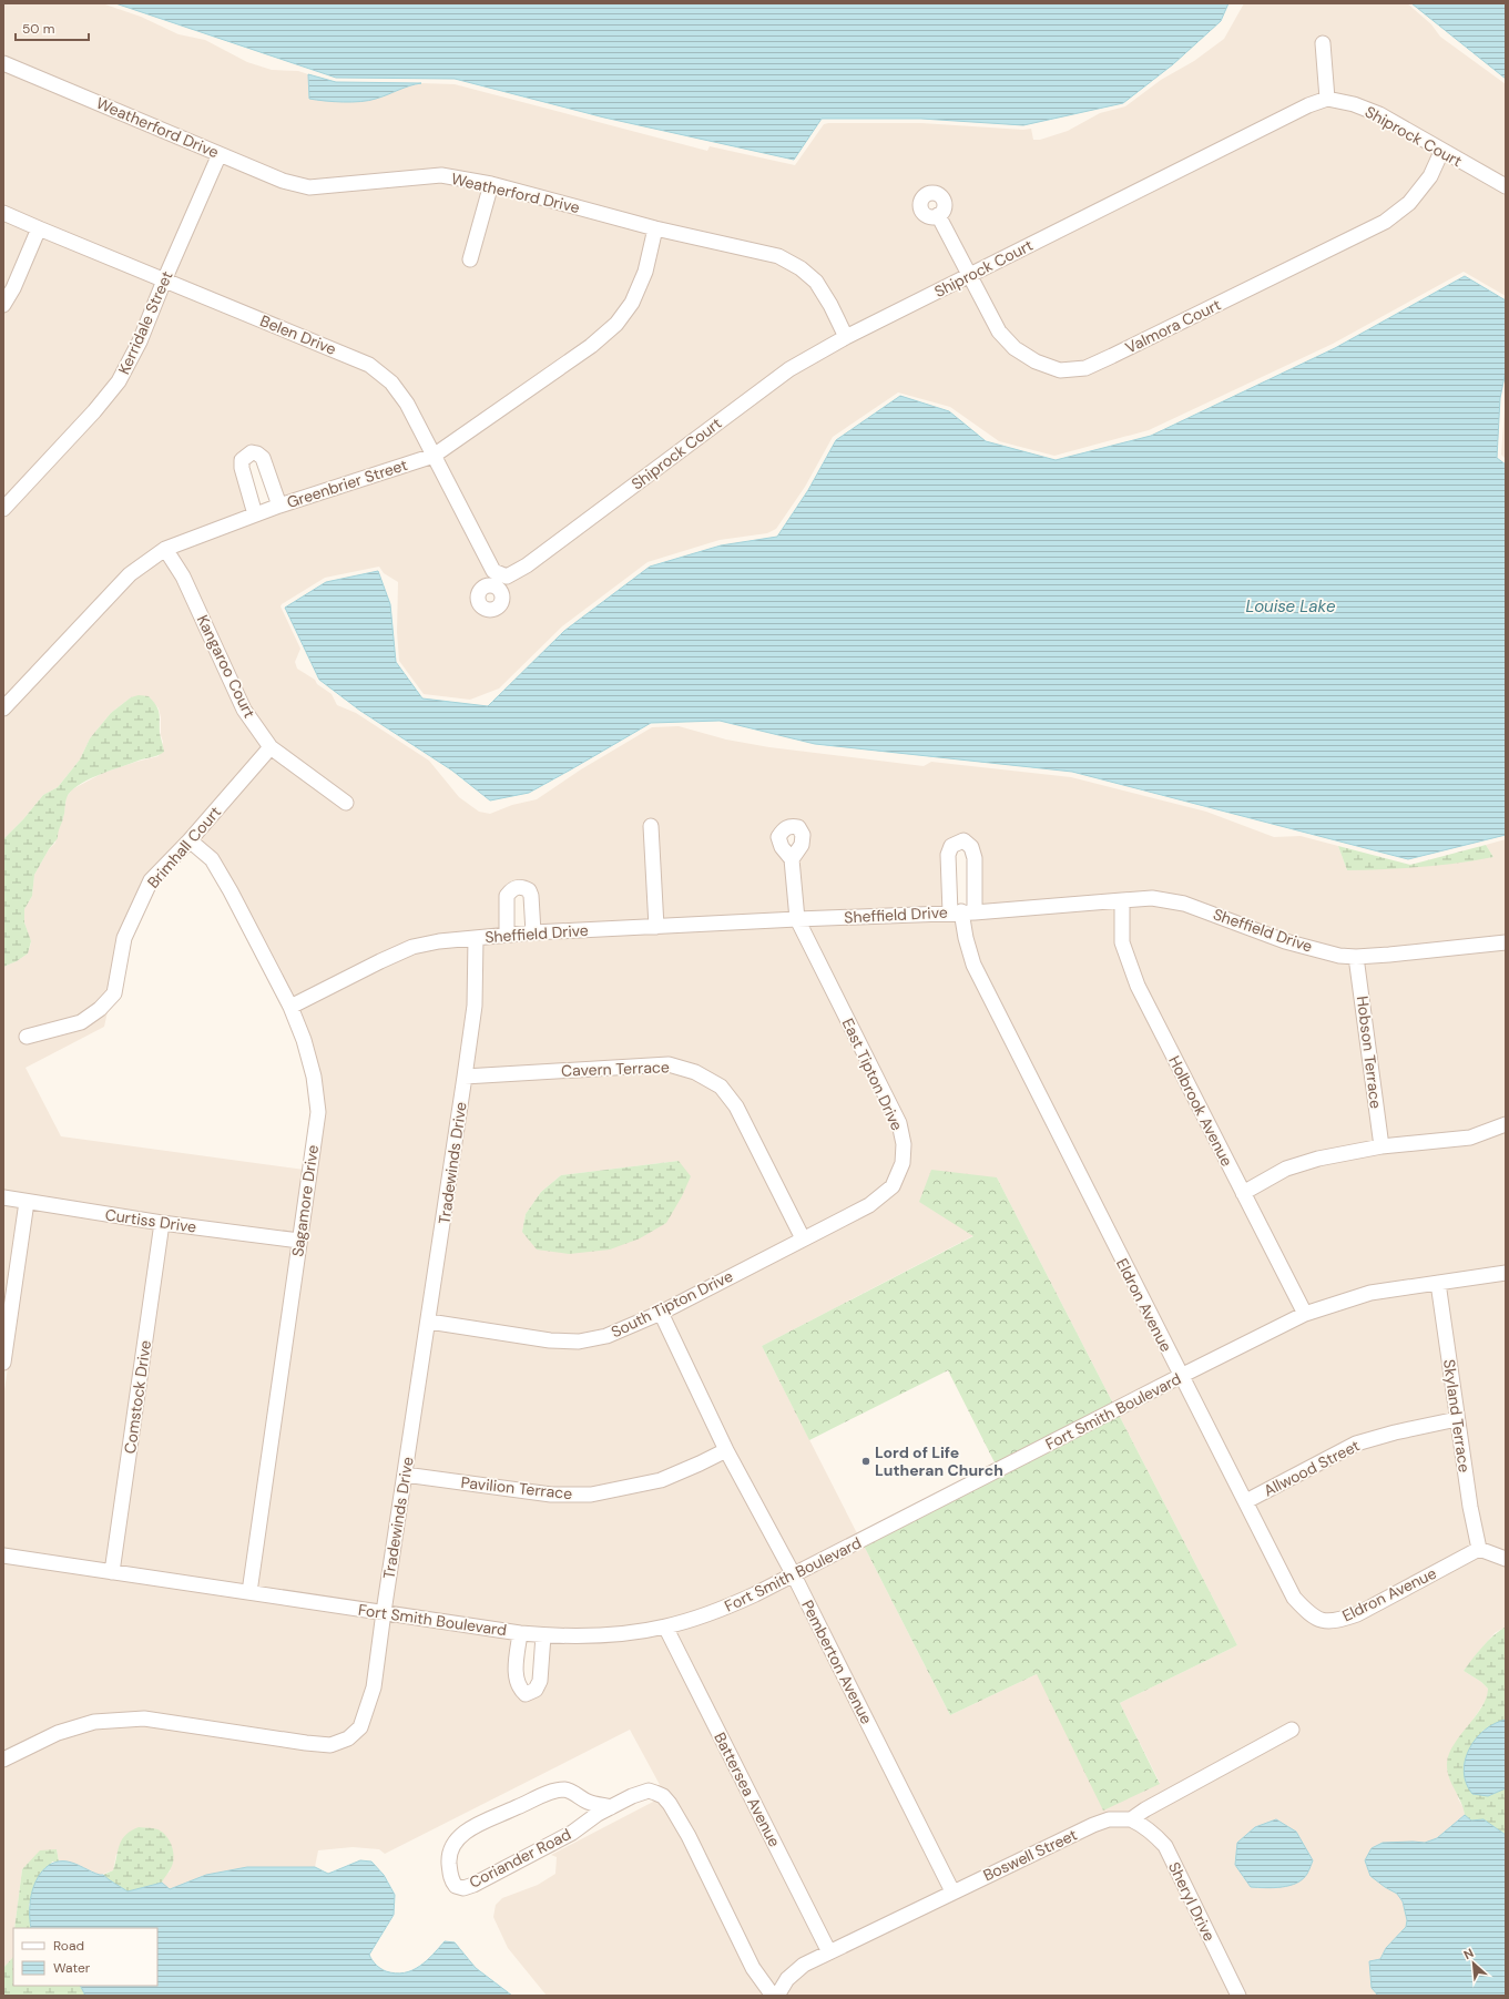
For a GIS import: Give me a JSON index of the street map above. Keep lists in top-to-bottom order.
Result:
{
  "streets": {
    "street": [
      "Weatherford Drive",
      "Shiprock Court",
      "Kerridale Street",
      "Valmora Court",
      "Belen Drive",
      "Greenbrier Street",
      "Kangaroo Court",
      "Brimhall Court",
      "Sheffield Drive",
      "Hobson Terrace",
      "Cavern Terrace",
      "East Tipton Drive",
      "Holbrook Avenue",
      "Tradewinds Drive",
      "Sagamore Drive",
      "Curtiss Drive",
      "South Tipton Drive",
      "Eldron Avenue",
      "Comstock Drive",
      "Fort Smith Boulevard",
      "Skyland Terrace",
      "Allwood Street",
      "Pavilion Terrace",
      "Pemberton Avenue",
      "Battersea Avenue",
      "Boswell Street",
      "Coriander Road",
      "Sheryl Drive"
    ]
  },
  "crossings": [
    ["Weatherford Drive", "Shiprock Court"],
    ["Weatherford Drive", "Kerridale Street"],
    ["Weatherford Drive", "Greenbrier Street"],
    ["Shiprock Court", "Valmora Court"],
    ["Shiprock Court", "Belen Drive"],
    ["Kerridale Street", "Belen Drive"],
    ["Belen Drive", "Greenbrier Street"],
    ["Greenbrier Street", "Kangaroo Court"],
    ["Kangaroo Court", "Brimhall Court"],
    ["Brimhall Court", "Sagamore Drive"],
    ["Sheffield Drive", "Hobson Terrace"],
    ["Sheffield Drive", "East Tipton Drive"],
    ["Sheffield Drive", "Holbrook Avenue"],
    ["Sheffield Drive", "Tradewinds Drive"],
    ["Sheffield Drive", "Sagamore Drive"],
    ["Sheffield Drive", "Eldron Avenue"],
    ["Cavern Terrace", "East Tipton Drive"],
    ["Cavern Terrace", "Tradewinds Drive"],
    ["Cavern Terrace", "South Tipton Drive"],
    ["East Tipton Drive", "South Tipton Drive"],
    ["Holbrook Avenue", "Fort Smith Boulevard"],
    ["Tradewinds Drive", "South Tipton Drive"],
    ["Tradewinds Drive", "Fort Smith Boulevard"],
    ["Tradewinds Drive", "Pavilion Terrace"],
    ["Sagamore Drive", "Curtiss Drive"],
    ["Sagamore Drive", "Fort Smith Boulevard"],
    ["Curtiss Drive", "Comstock Drive"],
    ["South Tipton Drive", "Pemberton Avenue"],
    ["Eldron Avenue", "Fort Smith Boulevard"],
    ["Eldron Avenue", "Skyland Terrace"],
    ["Eldron Avenue", "Allwood Street"],
    ["Comstock Drive", "Fort Smith Boulevard"],
    ["Fort Smith Boulevard", "Skyland Terrace"],
    ["Fort Smith Boulevard", "Pemberton Avenue"],
    ["Fort Smith Boulevard", "Battersea Avenue"],
    ["Skyland Terrace", "Allwood Street"],
    ["Pavilion Terrace", "Pemberton Avenue"],
    ["Pemberton Avenue", "Boswell Street"],
    ["Battersea Avenue", "Boswell Street"],
    ["Boswell Street", "Sheryl Drive"]
  ],
  "water": ["Louise Lake"],
  "places": ["Lord of Life Lutheran Church"],
  "legend": ["Road", "Water"],
  "scale_bar": "50 m",
  "north": "top left"
}
